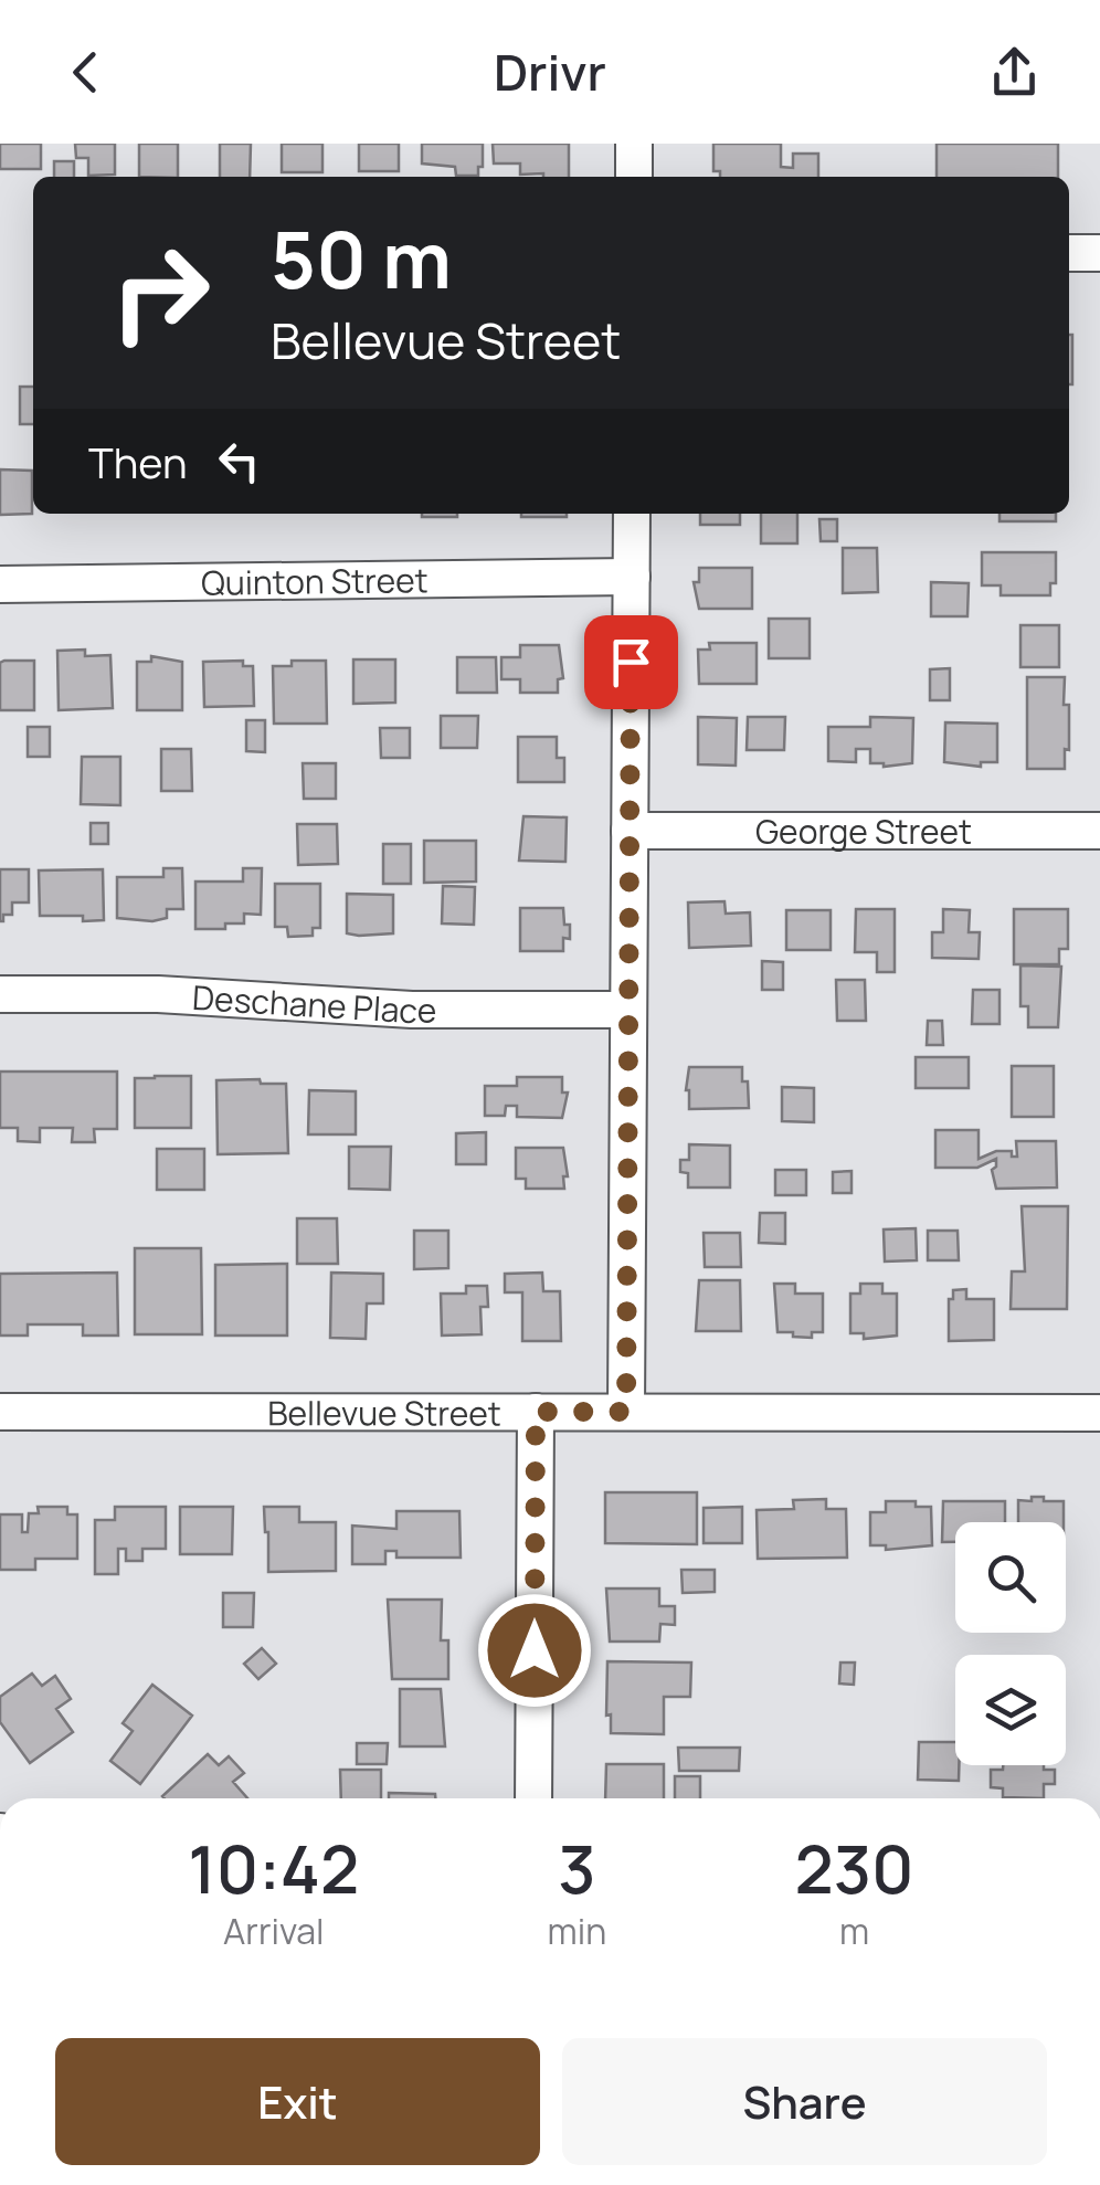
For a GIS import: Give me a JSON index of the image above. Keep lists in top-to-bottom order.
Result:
{
  "streets": {
    "street": [
      "Quinton Street",
      "George Street",
      "Deschane Place",
      "Bellevue Street"
    ]
  },
  "page": {
    "header": "Drivr",
    "turn": ["50 m", "Bellevue Street"],
    "then": "Then",
    "eta": [
      "10:42",
      "Arrival",
      "3",
      "min",
      "230",
      "m"
    ],
    "buttons": ["Exit", "Share"]
  }
}
